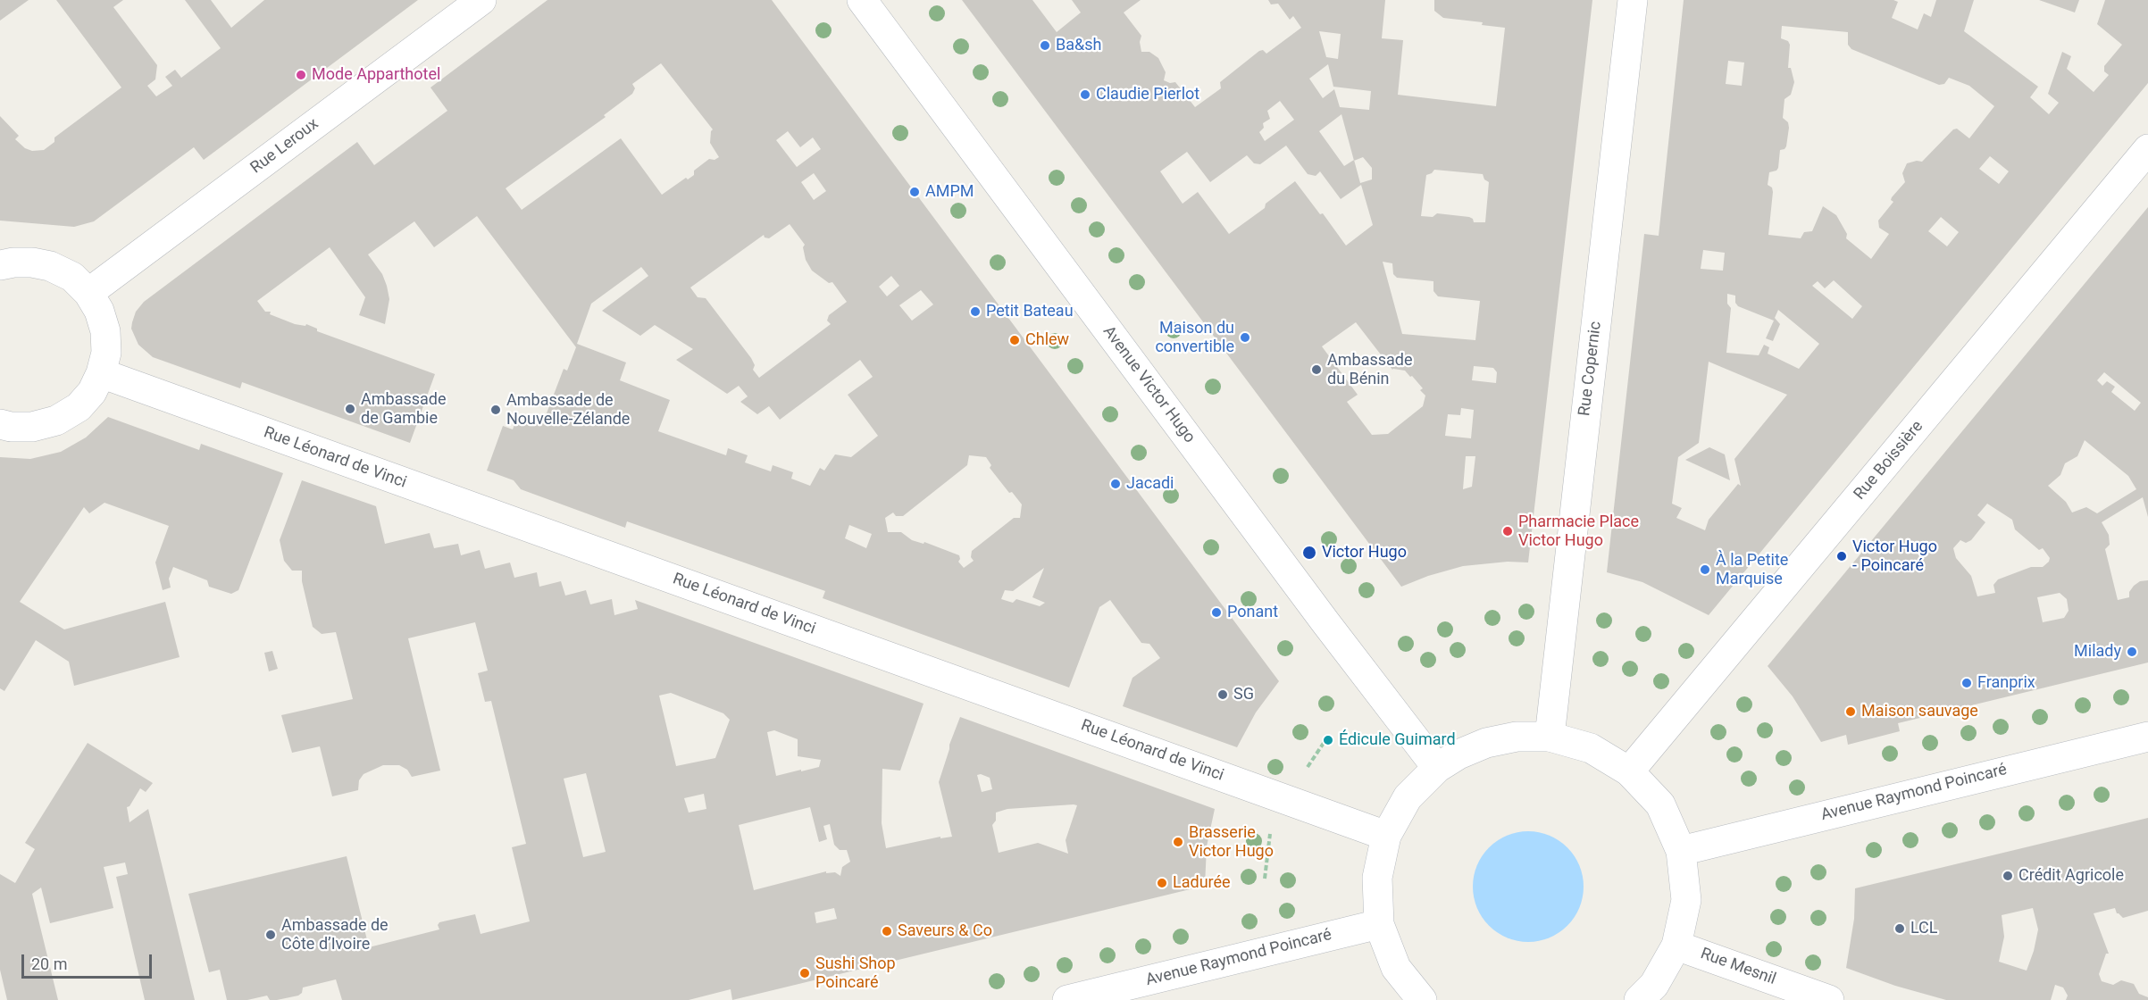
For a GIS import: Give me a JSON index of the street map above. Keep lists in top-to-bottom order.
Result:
{
  "streets": {
    "street": [
      "Rue Leroux",
      "Rue Copernic",
      "Avenue Victor Hugo",
      "Rue Léonard de Vinci",
      "Rue Boissière",
      "Avenue Raymond Poincaré",
      "Rue Mesnil"
    ]
  },
  "places": [
    "Ba&sh",
    "Mode Apparthotel",
    "Claudie Pierlot",
    "AMPM",
    "Petit Bateau",
    "Maison du convertible",
    "Chlew",
    "Ambassade du Bénin",
    "Ambassade de Gambie",
    "Ambassade de Nouvelle-Zélande",
    "Jacadi",
    "Pharmacie Place Victor Hugo",
    "Victor Hugo",
    "Victor Hugo - Poincaré",
    "À la Petite Marquise",
    "Ponant",
    "Milady",
    "Franprix",
    "SG",
    "Maison sauvage",
    "Édicule Guimard",
    "Brasserie Victor Hugo",
    "Crédit Agricole",
    "Ladurée",
    "LCL",
    "Saveurs & Co",
    "Ambassade de Côte d’Ivoire",
    "Sushi Shop Poincaré"
  ],
  "scale_bar": "20 m"
}
